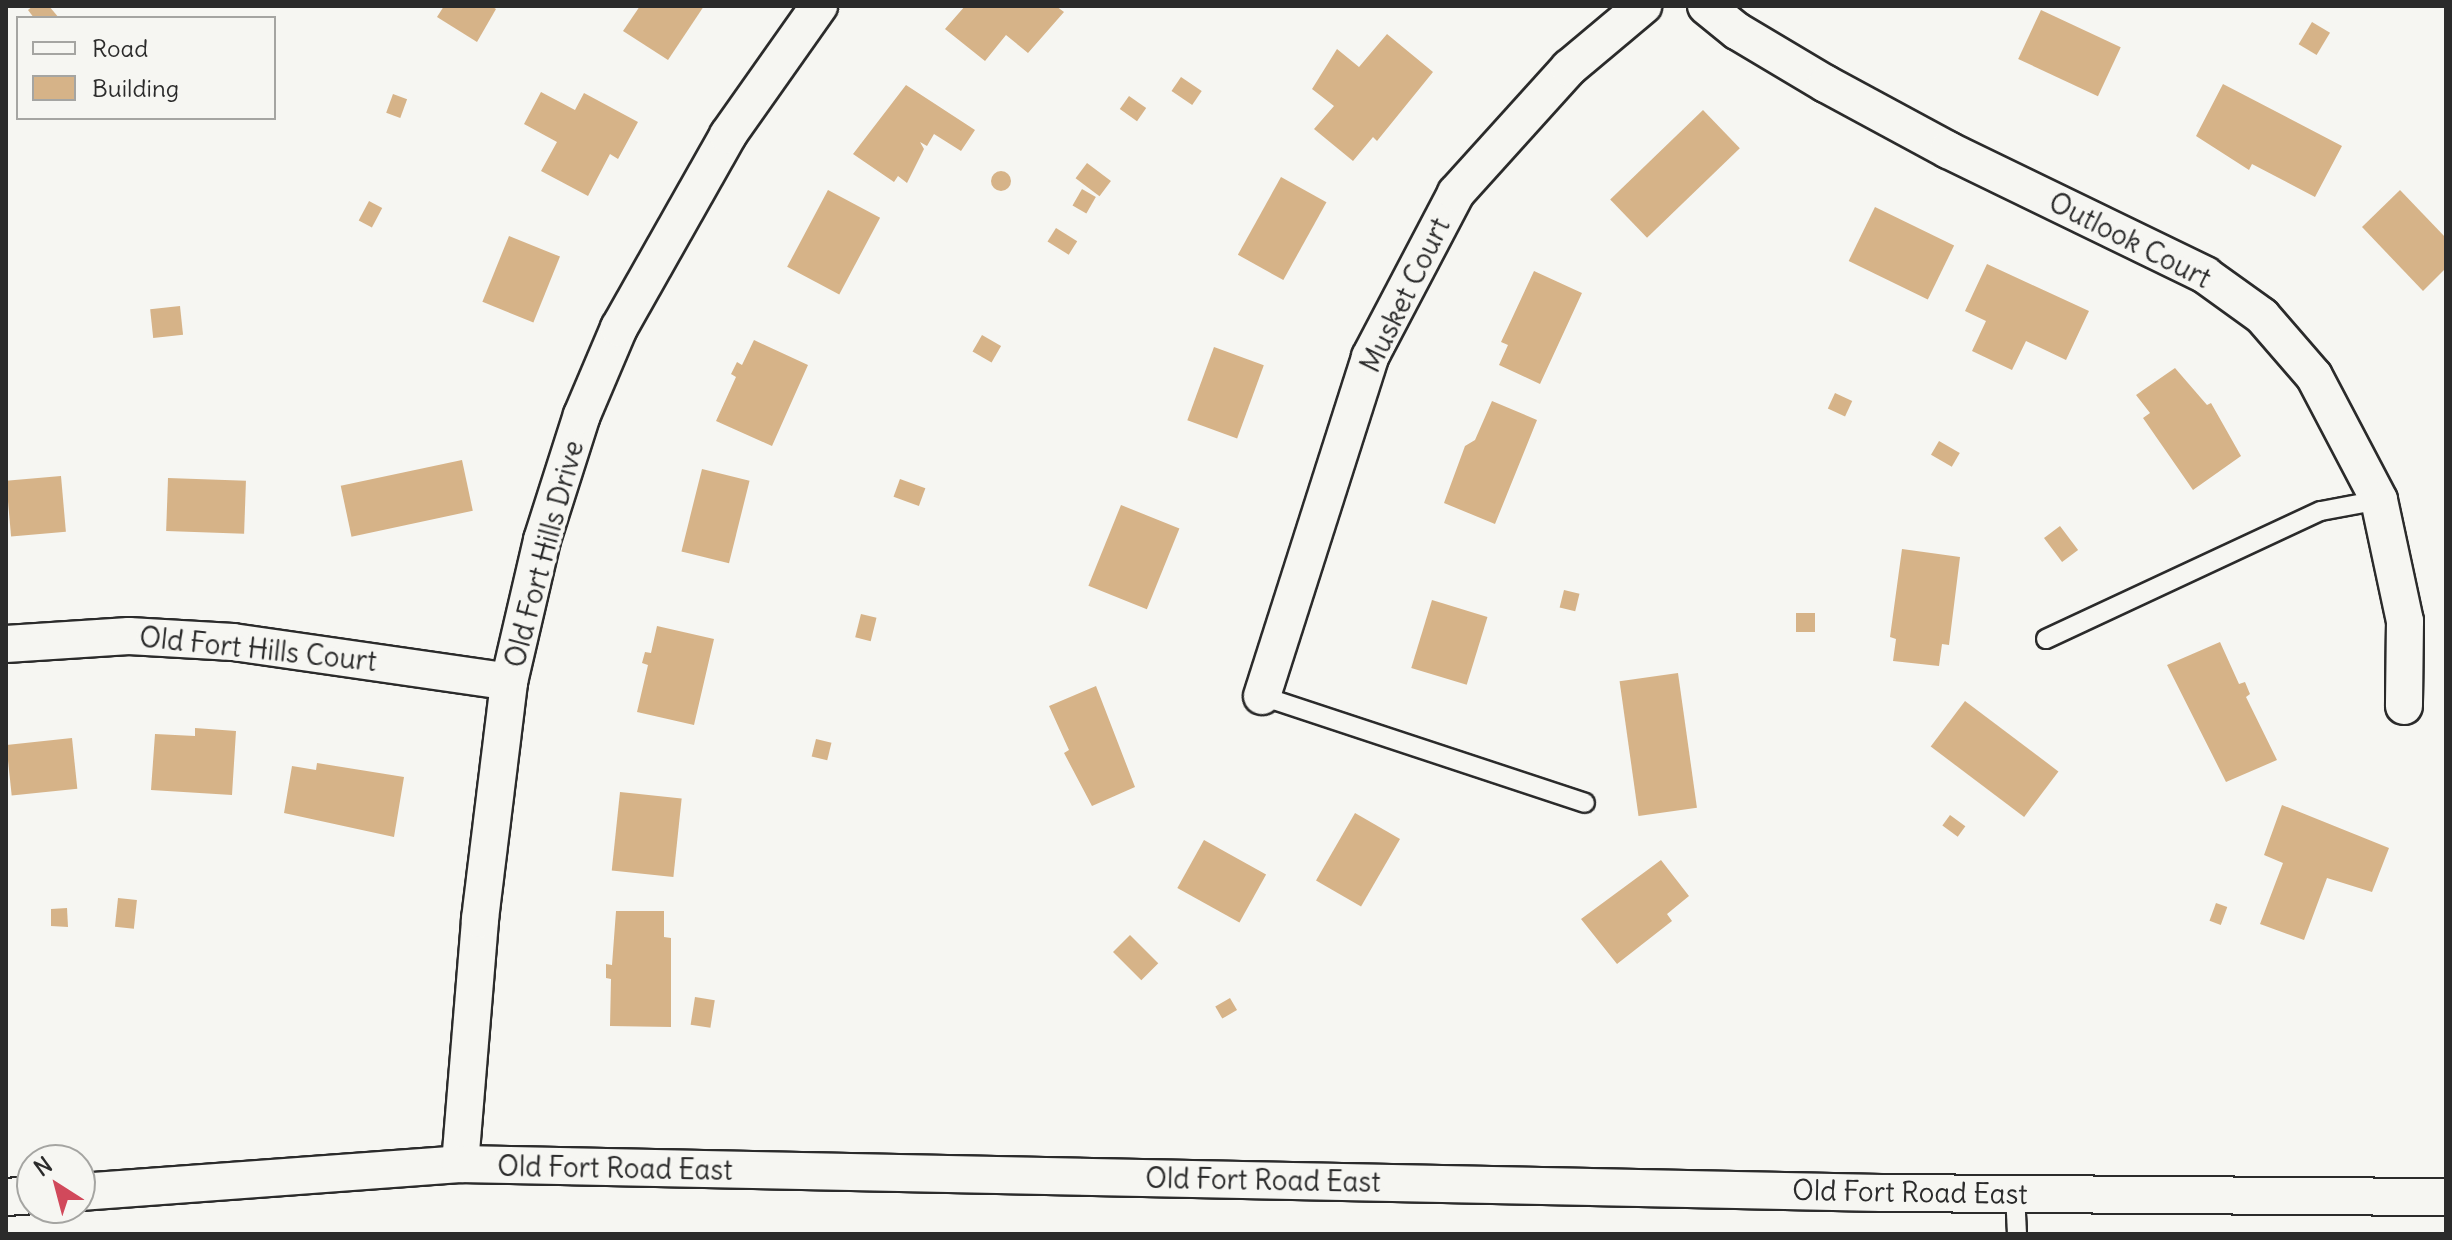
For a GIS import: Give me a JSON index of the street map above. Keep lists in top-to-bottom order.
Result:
{
  "streets": {
    "street": [
      "Outlook Court",
      "Musket Court",
      "Old Fort Hills Drive",
      "Old Fort Hills Court",
      "Old Fort Road East"
    ]
  },
  "crossings": [
    ["Old Fort Hills Drive", "Old Fort Hills Court"],
    ["Old Fort Hills Drive", "Old Fort Road East"]
  ],
  "legend": ["Road", "Building"],
  "north": "top left"
}
